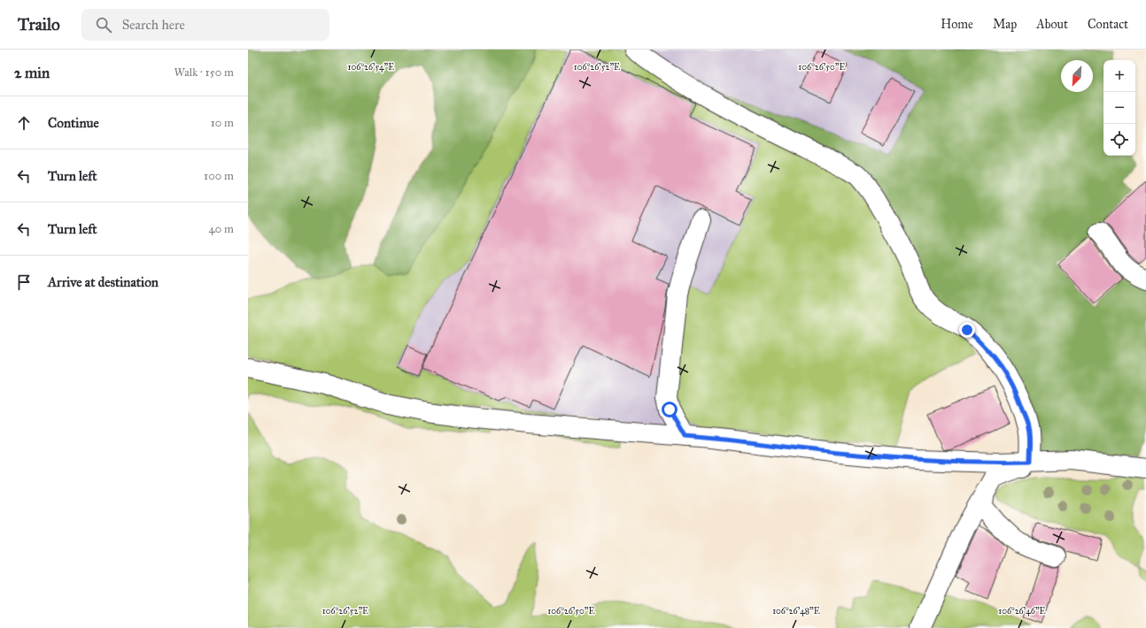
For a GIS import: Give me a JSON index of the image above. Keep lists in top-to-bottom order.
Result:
{
  "north": "bottom left",
  "page": {
    "header": "Trailo",
    "search": "Search here",
    "nav": [
      "Home",
      "Map",
      "About",
      "Contact"
    ],
    "heading": ["2 min", "Walk · 150 m"],
    "map_buttons": ["+", "−"],
    "list": [
      ["Continue", "10 m"],
      ["Turn left", "100 m"],
      ["Turn left", "40 m"],
      "Arrive at destination"
    ]
  },
  "coordinates": [
    "106°26'54\"E",
    "106°26'52\"E",
    "106°26'50\"E",
    "106°26'48\"E",
    "106°26'46\"E"
  ]
}
